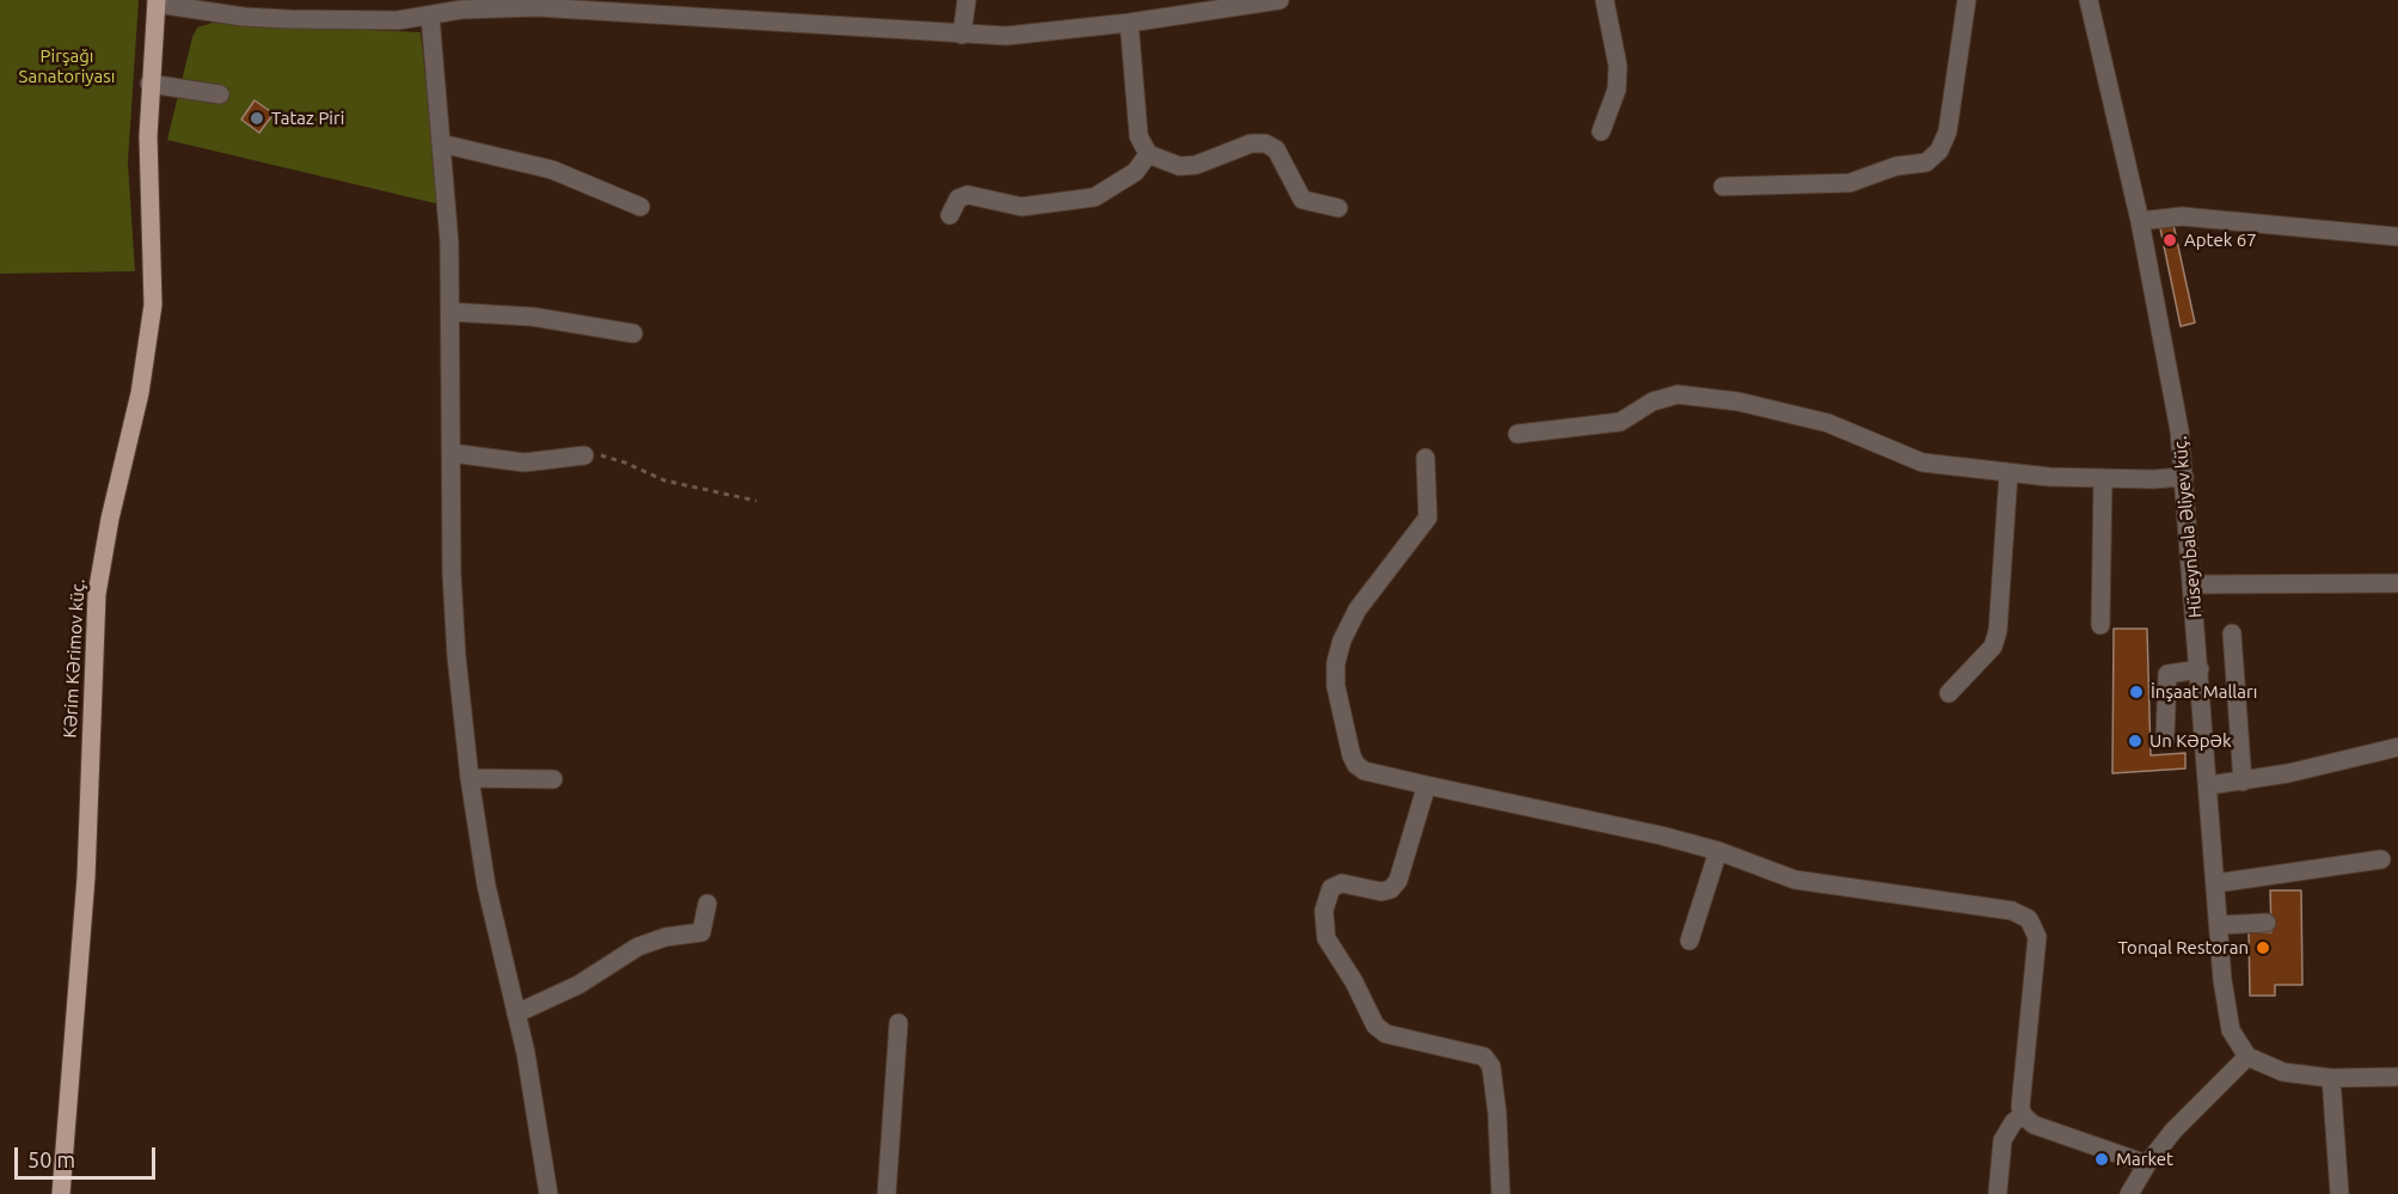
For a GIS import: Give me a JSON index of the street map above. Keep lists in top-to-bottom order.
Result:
{
  "streets": {
    "main road": ["Kərim Kərimov küç."],
    "street": ["Hüseynbala Əliyev küç."]
  },
  "parks": ["Pirşağı Sanatoriyası"],
  "places": [
    "Tataz Piri",
    "Aptek 67",
    "İnşaat Malları",
    "Un Kəpək",
    "Tonqal Restoran",
    "Market"
  ],
  "scale_bar": "50 m"
}
